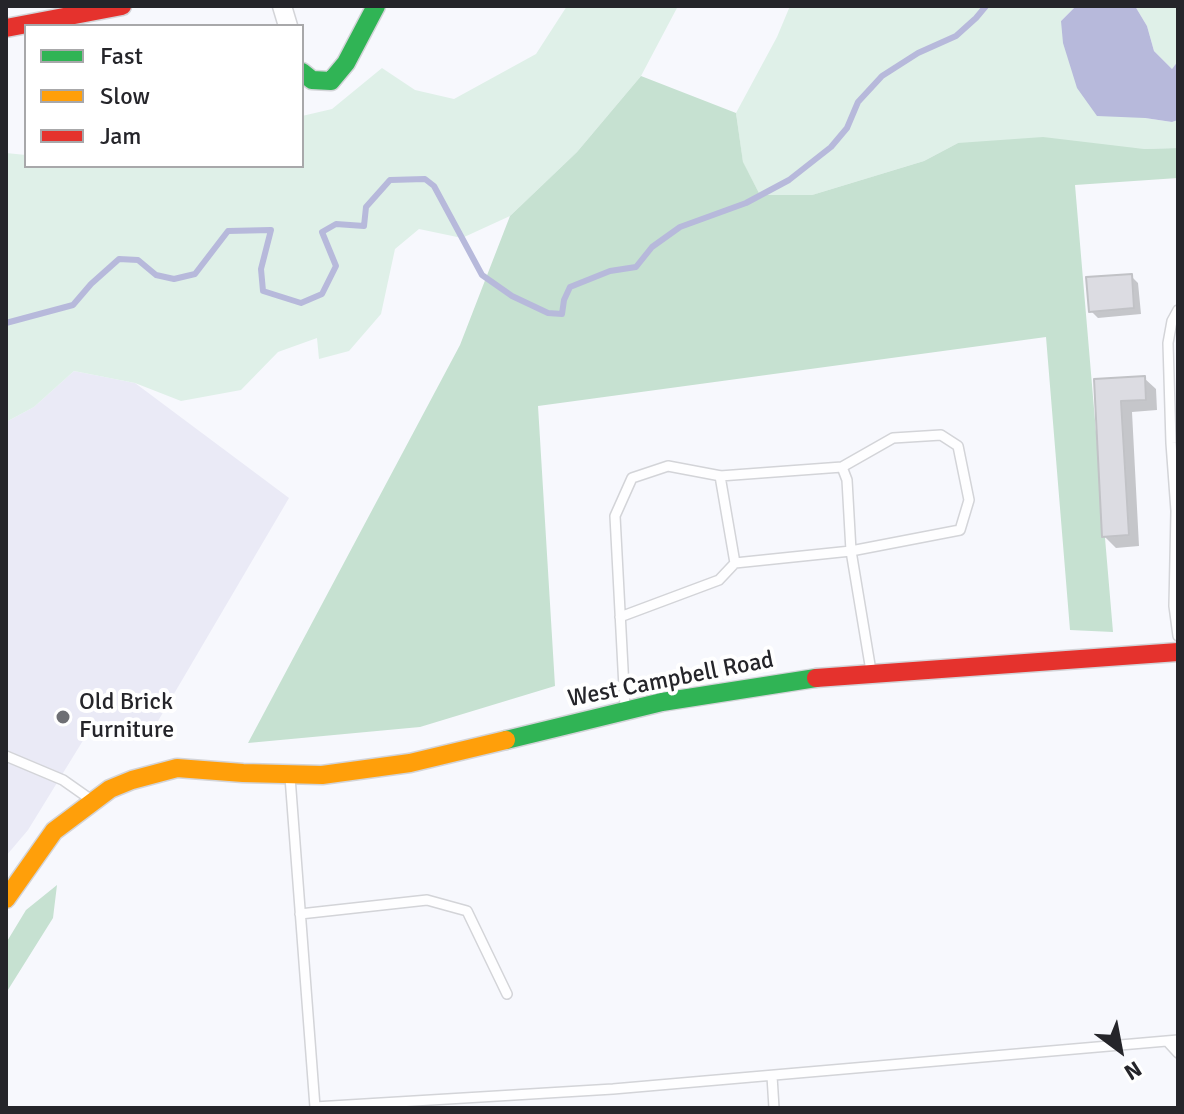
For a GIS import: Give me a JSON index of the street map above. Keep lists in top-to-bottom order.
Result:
{
  "streets": {
    "street": ["West Campbell Road"]
  },
  "places": ["Old Brick Furniture"],
  "legend": ["Fast", "Slow", "Jam"],
  "north": "bottom right"
}
